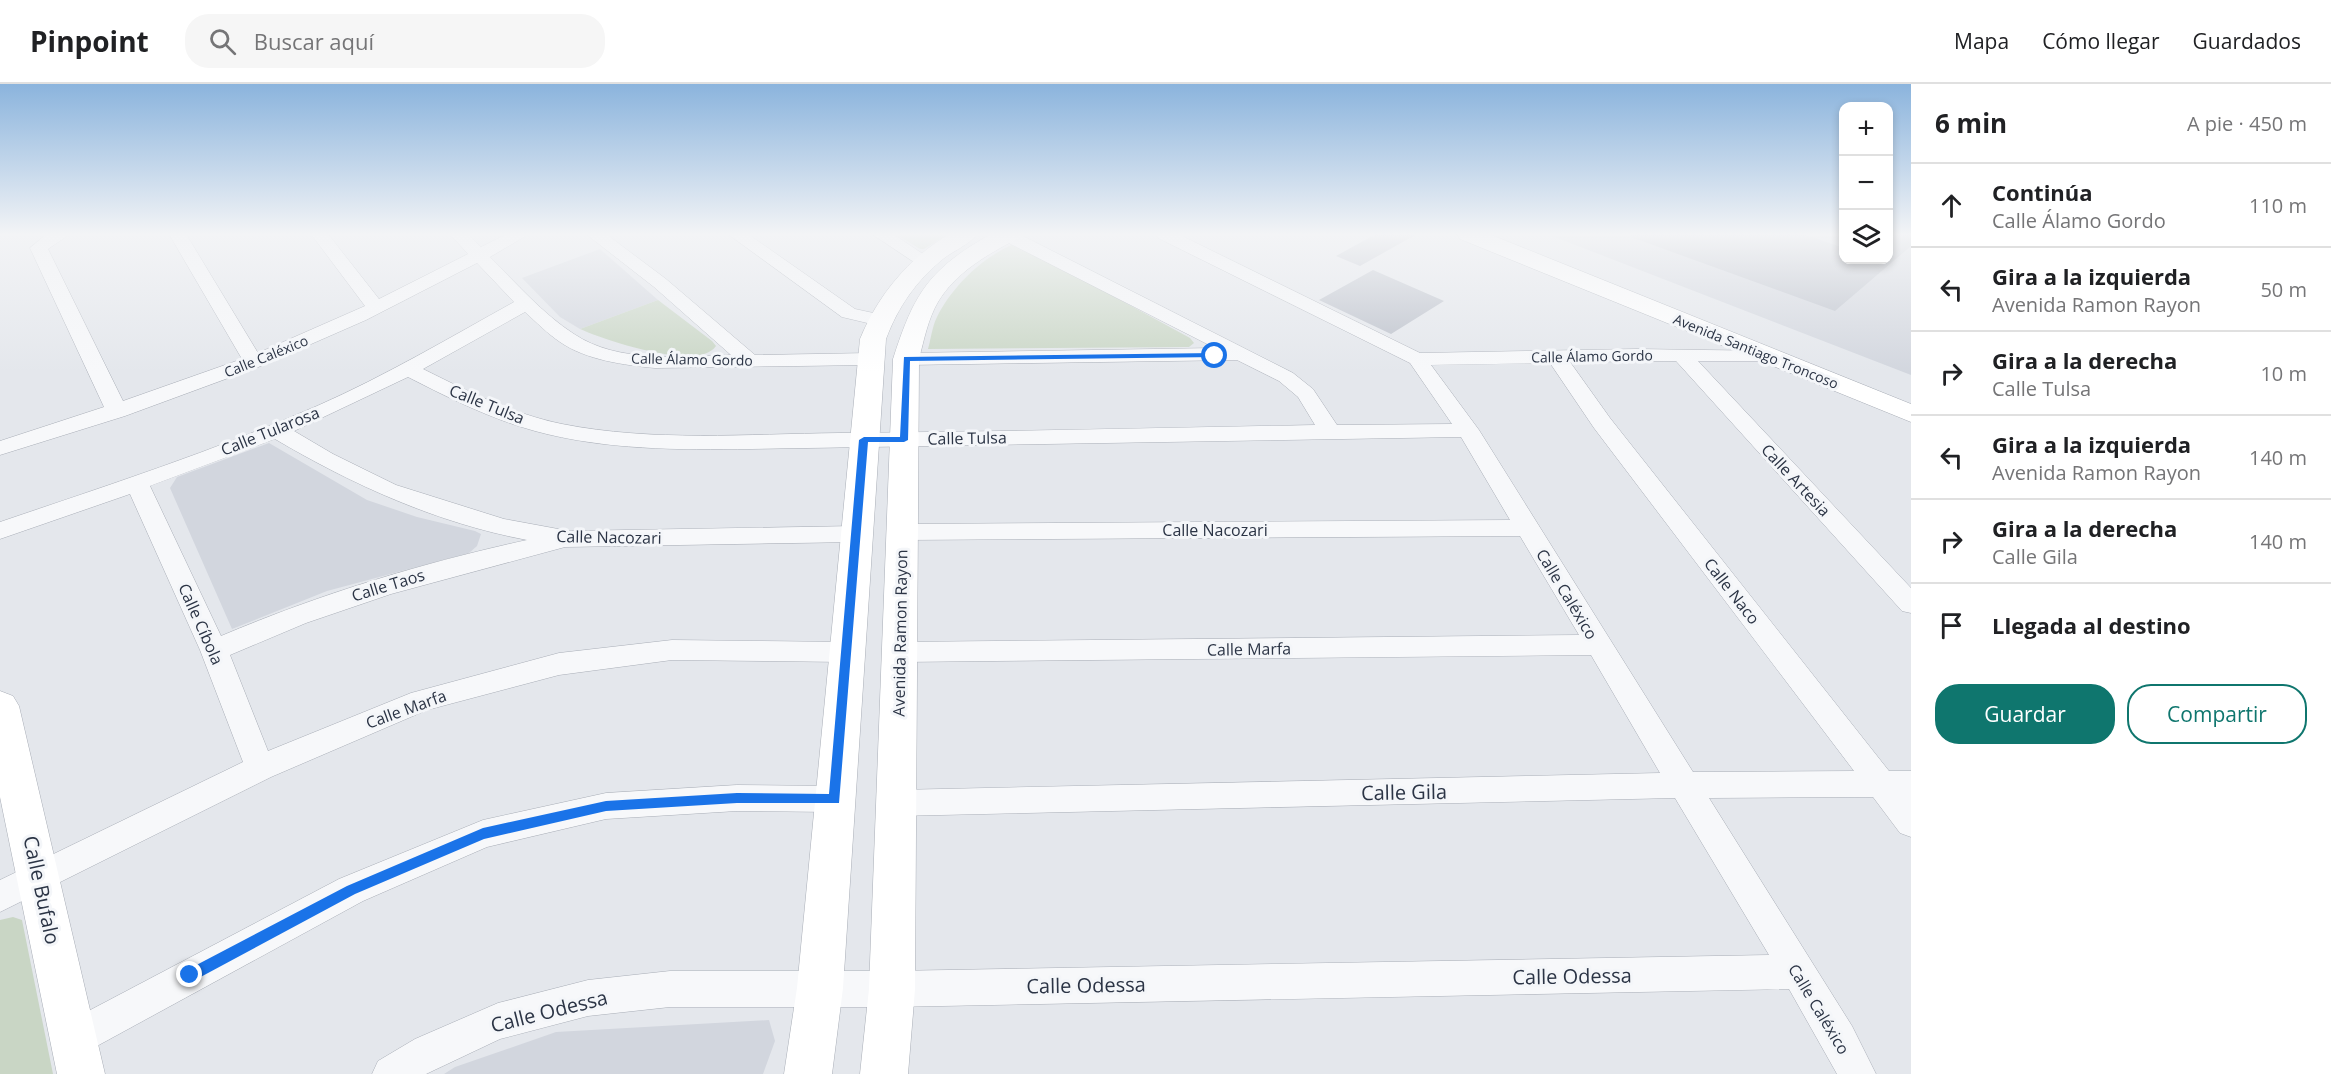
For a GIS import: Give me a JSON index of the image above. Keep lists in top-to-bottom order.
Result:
{
  "streets": {
    "main road": ["Avenida Santiago Troncoso", "Avenida Ramon Rayon", "Calle Bufalo"],
    "street": [
      "Calle Caléxico",
      "Calle Álamo Gordo",
      "Calle Tulsa",
      "Calle Tularosa",
      "Calle Artesia",
      "Calle Nacozari",
      "Calle Taos",
      "Calle Naco",
      "Calle Cíbola",
      "Calle Marfa",
      "Calle Gila",
      "Calle Odessa"
    ]
  },
  "crossings": [
    ["Avenida Santiago Troncoso", "Calle Álamo Gordo"],
    ["Calle Caléxico", "Calle Álamo Gordo"],
    ["Calle Caléxico", "Calle Tulsa"],
    ["Calle Caléxico", "Calle Nacozari"],
    ["Calle Caléxico", "Calle Marfa"],
    ["Calle Caléxico", "Calle Gila"],
    ["Calle Caléxico", "Calle Odessa"],
    ["Calle Álamo Gordo", "Calle Tularosa"],
    ["Calle Álamo Gordo", "Calle Artesia"],
    ["Calle Álamo Gordo", "Calle Naco"],
    ["Calle Tulsa", "Calle Tularosa"],
    ["Calle Tulsa", "Avenida Ramon Rayon"],
    ["Calle Tularosa", "Calle Nacozari"],
    ["Calle Tularosa", "Calle Cíbola"],
    ["Calle Nacozari", "Calle Taos"],
    ["Calle Nacozari", "Avenida Ramon Rayon"],
    ["Calle Taos", "Calle Cíbola"],
    ["Calle Naco", "Calle Gila"],
    ["Calle Cíbola", "Calle Marfa"],
    ["Avenida Ramon Rayon", "Calle Marfa"],
    ["Avenida Ramon Rayon", "Calle Gila"],
    ["Avenida Ramon Rayon", "Calle Odessa"],
    ["Calle Marfa", "Calle Bufalo"]
  ],
  "page": {
    "header": "Pinpoint",
    "search": "Buscar aquí",
    "nav": ["Mapa", "Cómo llegar", "Guardados"],
    "heading": ["6 min", "A pie · 450 m"],
    "map_buttons": ["+", "−"],
    "list": [
      ["Continúa", "Calle Álamo Gordo", "110 m"],
      ["Gira a la izquierda", "Avenida Ramon Rayon", "50 m"],
      ["Gira a la derecha", "Calle Tulsa", "10 m"],
      ["Gira a la izquierda", "Avenida Ramon Rayon", "140 m"],
      ["Gira a la derecha", "Calle Gila", "140 m"],
      "Llegada al destino"
    ],
    "buttons": ["Guardar", "Compartir"]
  }
}
